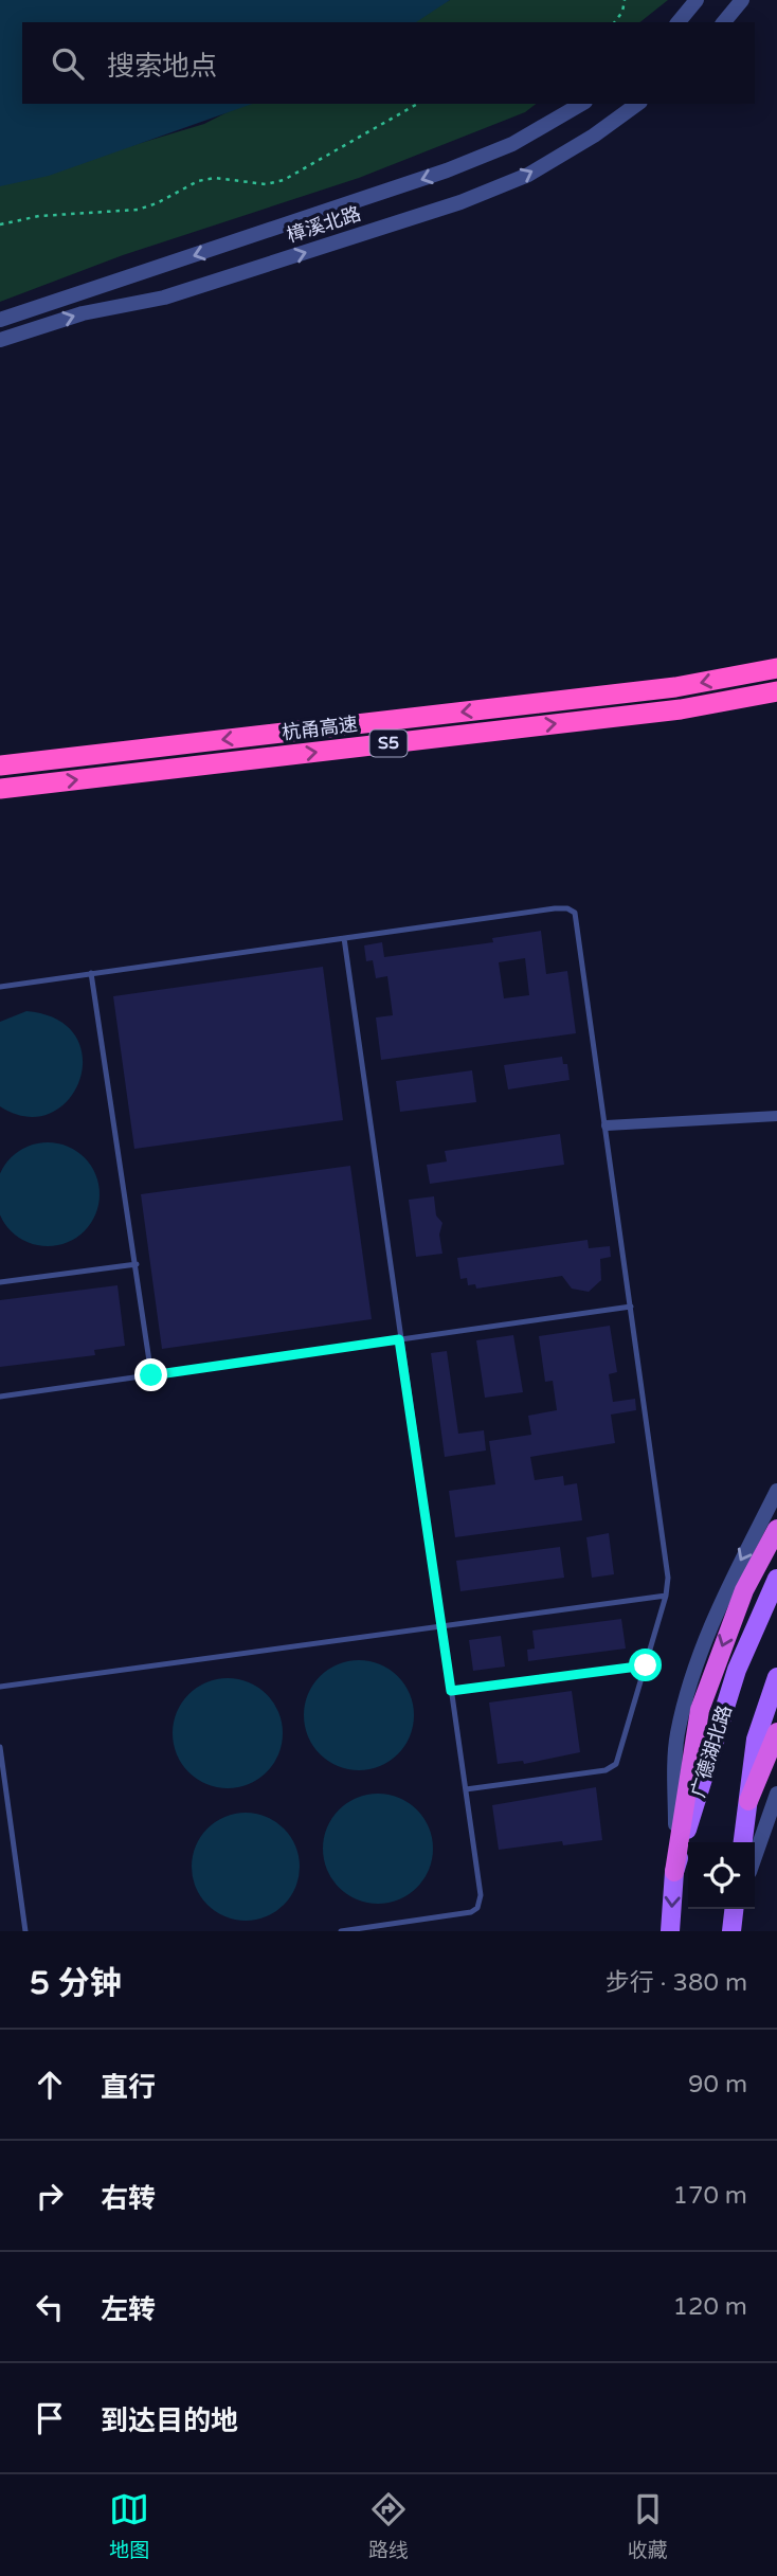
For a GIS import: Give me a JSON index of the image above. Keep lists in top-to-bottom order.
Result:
{
  "streets": {
    "highway": ["杭甬高速", "S5"],
    "main road": ["广德湖北路"],
    "street": ["樟溪北路"]
  },
  "page": {
    "search": "搜索地点",
    "heading": ["5 分钟", "步行 · 380 m"],
    "list": [
      ["直行", "90 m"],
      ["右转", "170 m"],
      ["左转", "120 m"],
      "到达目的地"
    ],
    "nav": ["地图", "路线", "收藏"]
  }
}
